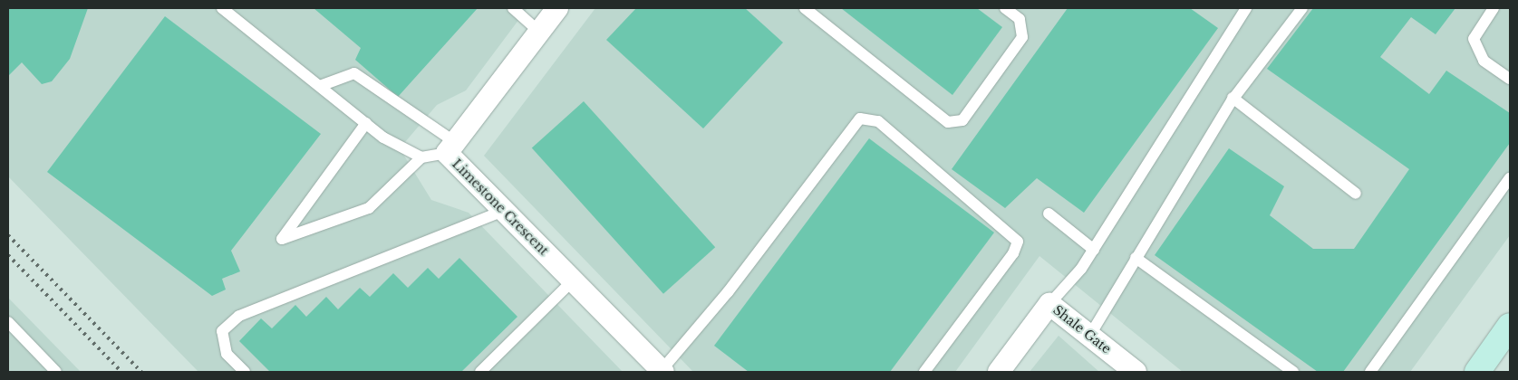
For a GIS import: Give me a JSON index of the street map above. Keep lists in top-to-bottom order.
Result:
{
  "streets": {
    "street": ["Limestone Crescent", "Shale Gate"]
  }
}
